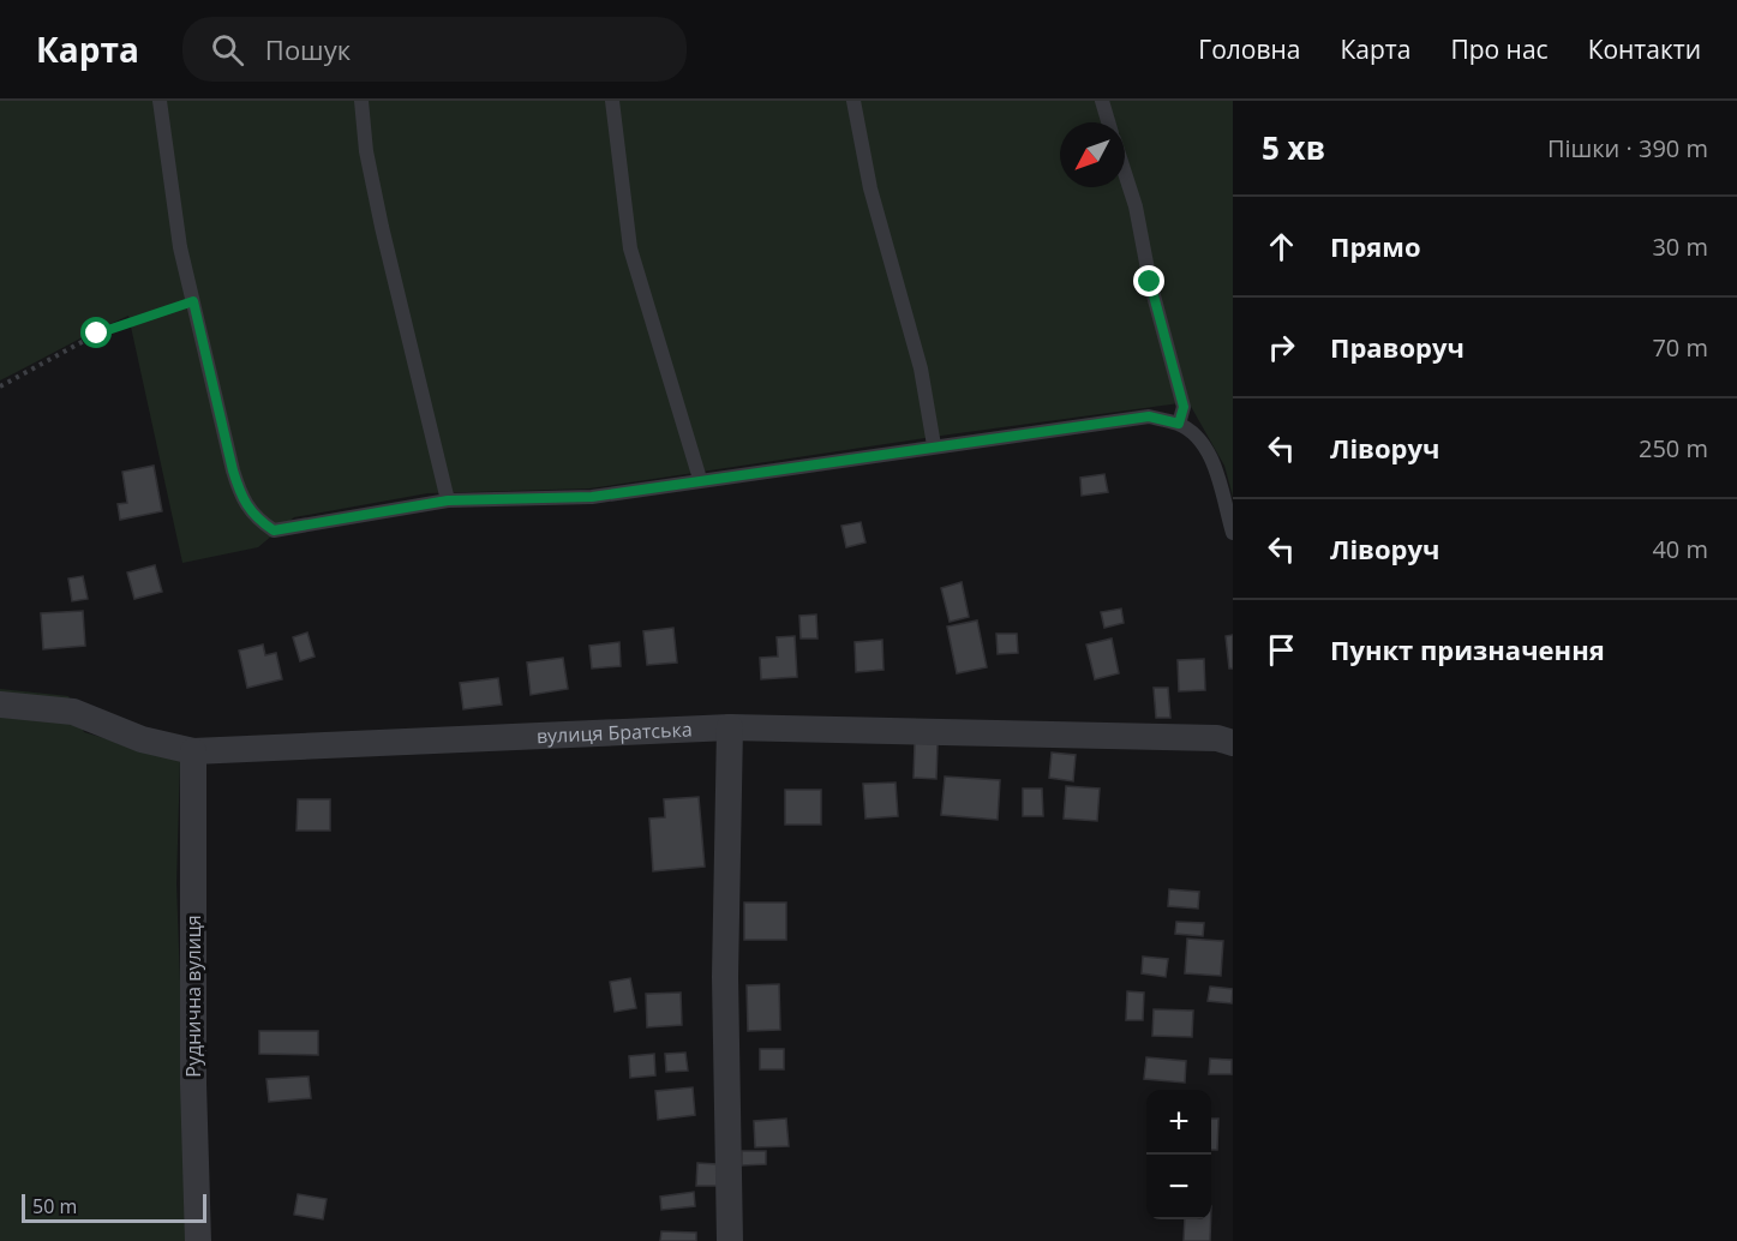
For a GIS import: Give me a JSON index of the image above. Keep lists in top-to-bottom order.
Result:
{
  "streets": {
    "street": ["вулиця Братська", "Руднична вулиця"]
  },
  "crossings": [
    ["вулиця Братська", "Руднична вулиця"]
  ],
  "scale_bar": "50 m",
  "north": "bottom left",
  "page": {
    "header": "Карта",
    "search": "Пошук",
    "nav": [
      "Головна",
      "Карта",
      "Про нас",
      "Контакти"
    ],
    "heading": ["5 хв", "Пішки · 390 m"],
    "list": [
      ["Прямо", "30 m"],
      ["Праворуч", "70 m"],
      ["Ліворуч", "250 m"],
      ["Ліворуч", "40 m"],
      "Пункт призначення"
    ],
    "map_buttons": ["+", "−"],
    "scale": "50 m"
  }
}
